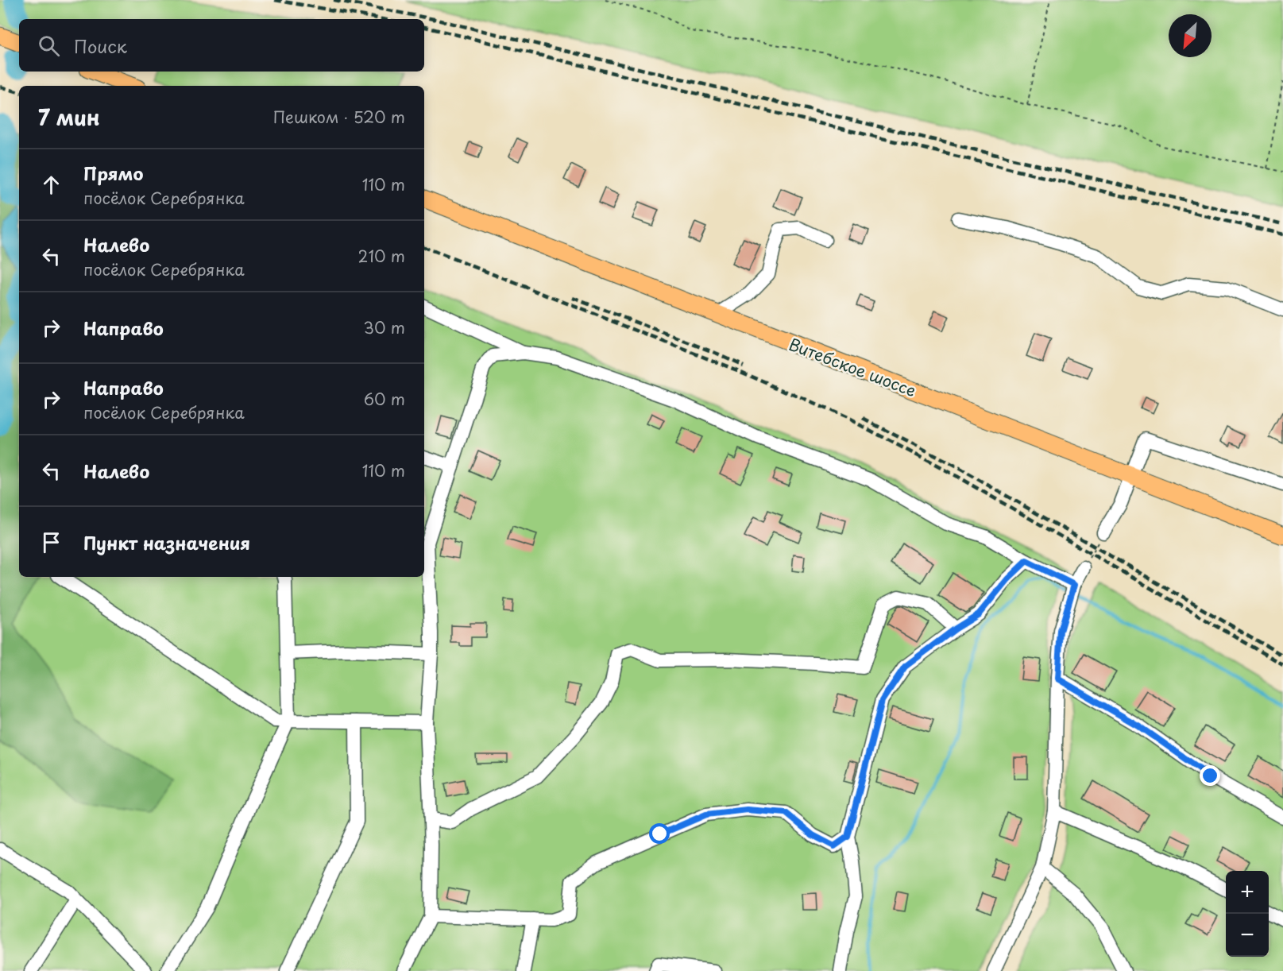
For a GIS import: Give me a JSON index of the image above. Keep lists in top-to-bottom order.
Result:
{
  "streets": {
    "main road": ["Витебское шоссе"]
  },
  "north": "bottom left",
  "page": {
    "search": "Поиск",
    "heading": ["7 мин", "Пешком · 520 m"],
    "list": [
      ["Прямо", "посёлок Серебрянка", "110 m"],
      ["Налево", "посёлок Серебрянка", "210 m"],
      ["Направо", "30 m"],
      ["Направо", "посёлок Серебрянка", "60 m"],
      ["Налево", "110 m"],
      "Пункт назначения"
    ],
    "map_buttons": ["+", "−"]
  }
}
